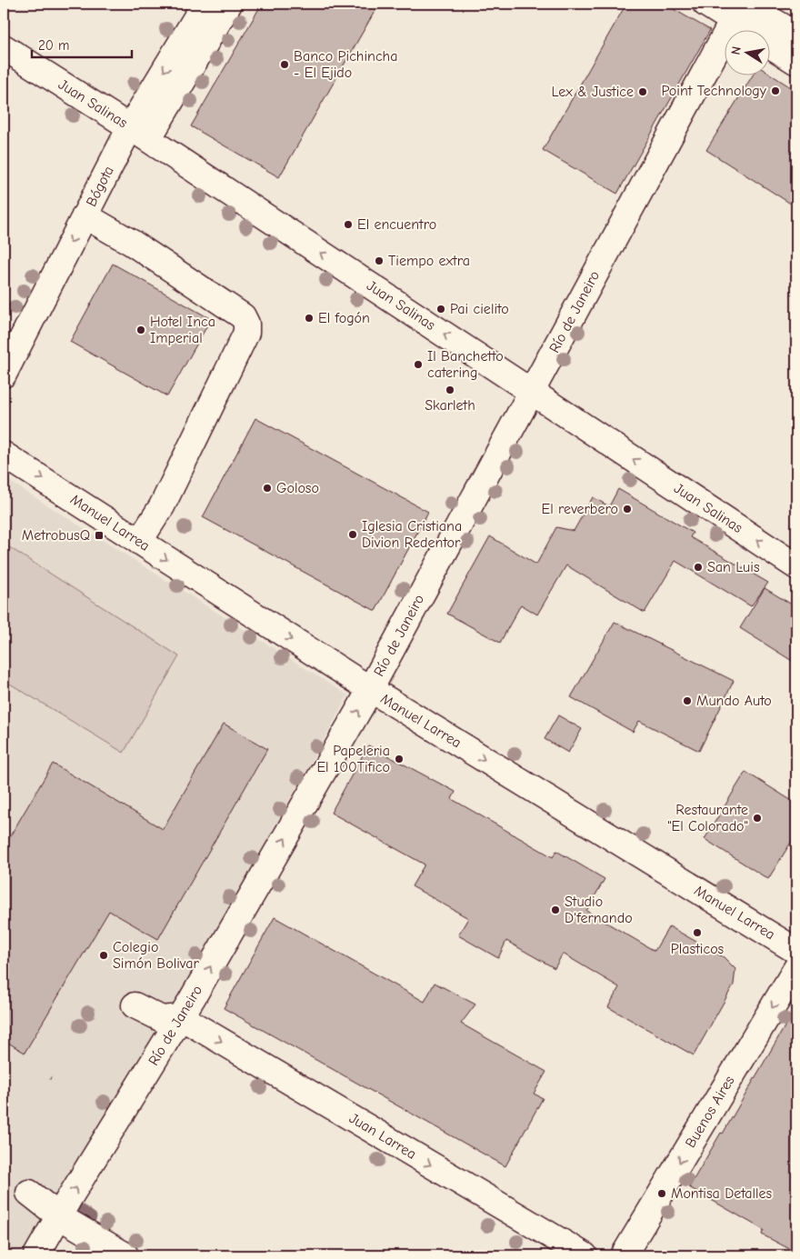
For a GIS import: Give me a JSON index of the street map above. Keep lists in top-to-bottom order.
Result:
{
  "streets": {
    "street": [
      "Juan Salinas",
      "Bógota",
      "Río de Janeiro",
      "Manuel Larrea",
      "Buenos Aires",
      "Juan Larrea"
    ]
  },
  "crossings": [
    ["Juan Salinas", "Bógota"],
    ["Juan Salinas", "Río de Janeiro"],
    ["Río de Janeiro", "Manuel Larrea"],
    ["Río de Janeiro", "Juan Larrea"]
  ],
  "one_way": [
    "Juan Salinas",
    "Río de Janeiro",
    "Manuel Larrea",
    "Buenos Aires",
    "Juan Larrea"
  ],
  "places": {
    "other": [
      "Banco Pichincha - El Ejido",
      "Point Technology",
      "Lex & Justice",
      "El encuentro",
      "Tiempo extra",
      "Pai cielito",
      "El fogón",
      "Hotel Inca Imperial",
      "Il Banchetto catering",
      "Skarleth",
      "Goloso",
      "El reverbero",
      "Iglesia Cristiana Divion Redentor",
      "San Luis",
      "Mundo Auto",
      "Papeleria El 100Tifico",
      "Restaurante \"El Colorado\"",
      "Studio D'fernando",
      "Plasticos",
      "Colegio Simón Bolivar",
      "Montisa Detalles"
    ],
    "transit": ["MetrobusQ"]
  },
  "scale_bar": "20 m",
  "north": "left"
}
